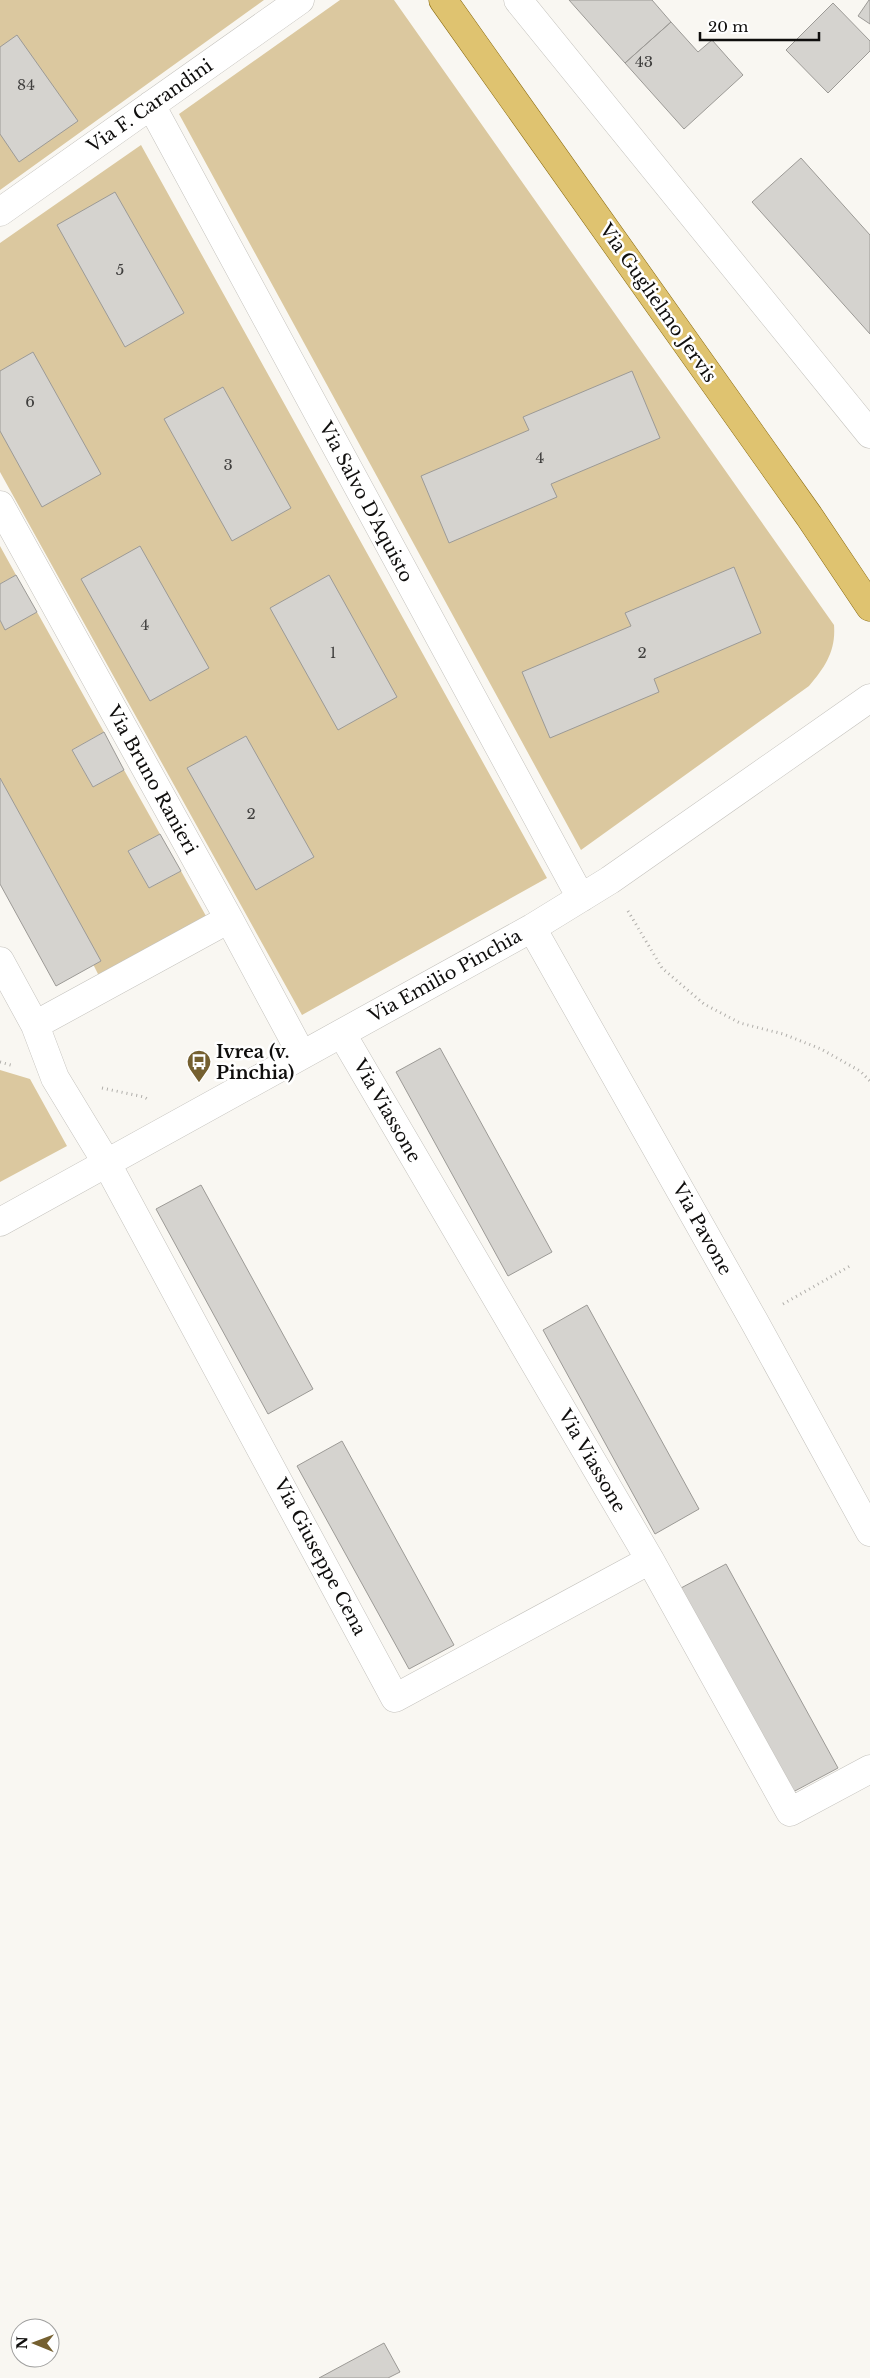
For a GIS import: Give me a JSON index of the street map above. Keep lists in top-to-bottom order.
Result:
{
  "streets": {
    "main road": ["Via Guglielmo Jervis"],
    "street": [
      "Via F. Carandini",
      "Via Salvo D'Aquisto",
      "Via Bruno Ranieri",
      "Via Emilio Pinchia",
      "Via Viassone",
      "Via Pavone",
      "Via Giuseppe Cena"
    ]
  },
  "crossings": [
    ["Via F. Carandini", "Via Salvo D'Aquisto"],
    ["Via Salvo D'Aquisto", "Via Emilio Pinchia"],
    ["Via Bruno Ranieri", "Via Emilio Pinchia"],
    ["Via Emilio Pinchia", "Via Viassone"],
    ["Via Emilio Pinchia", "Via Pavone"],
    ["Via Emilio Pinchia", "Via Giuseppe Cena"],
    ["Via Viassone", "Via Giuseppe Cena"]
  ],
  "places": {
    "bus stop": ["Ivrea (v. Pinchia)"]
  },
  "house_numbers": [
    "43",
    "84",
    "5",
    "6",
    "4",
    "3",
    "4",
    "1",
    "2",
    "2"
  ],
  "scale_bar": "20 m",
  "north": "left"
}
